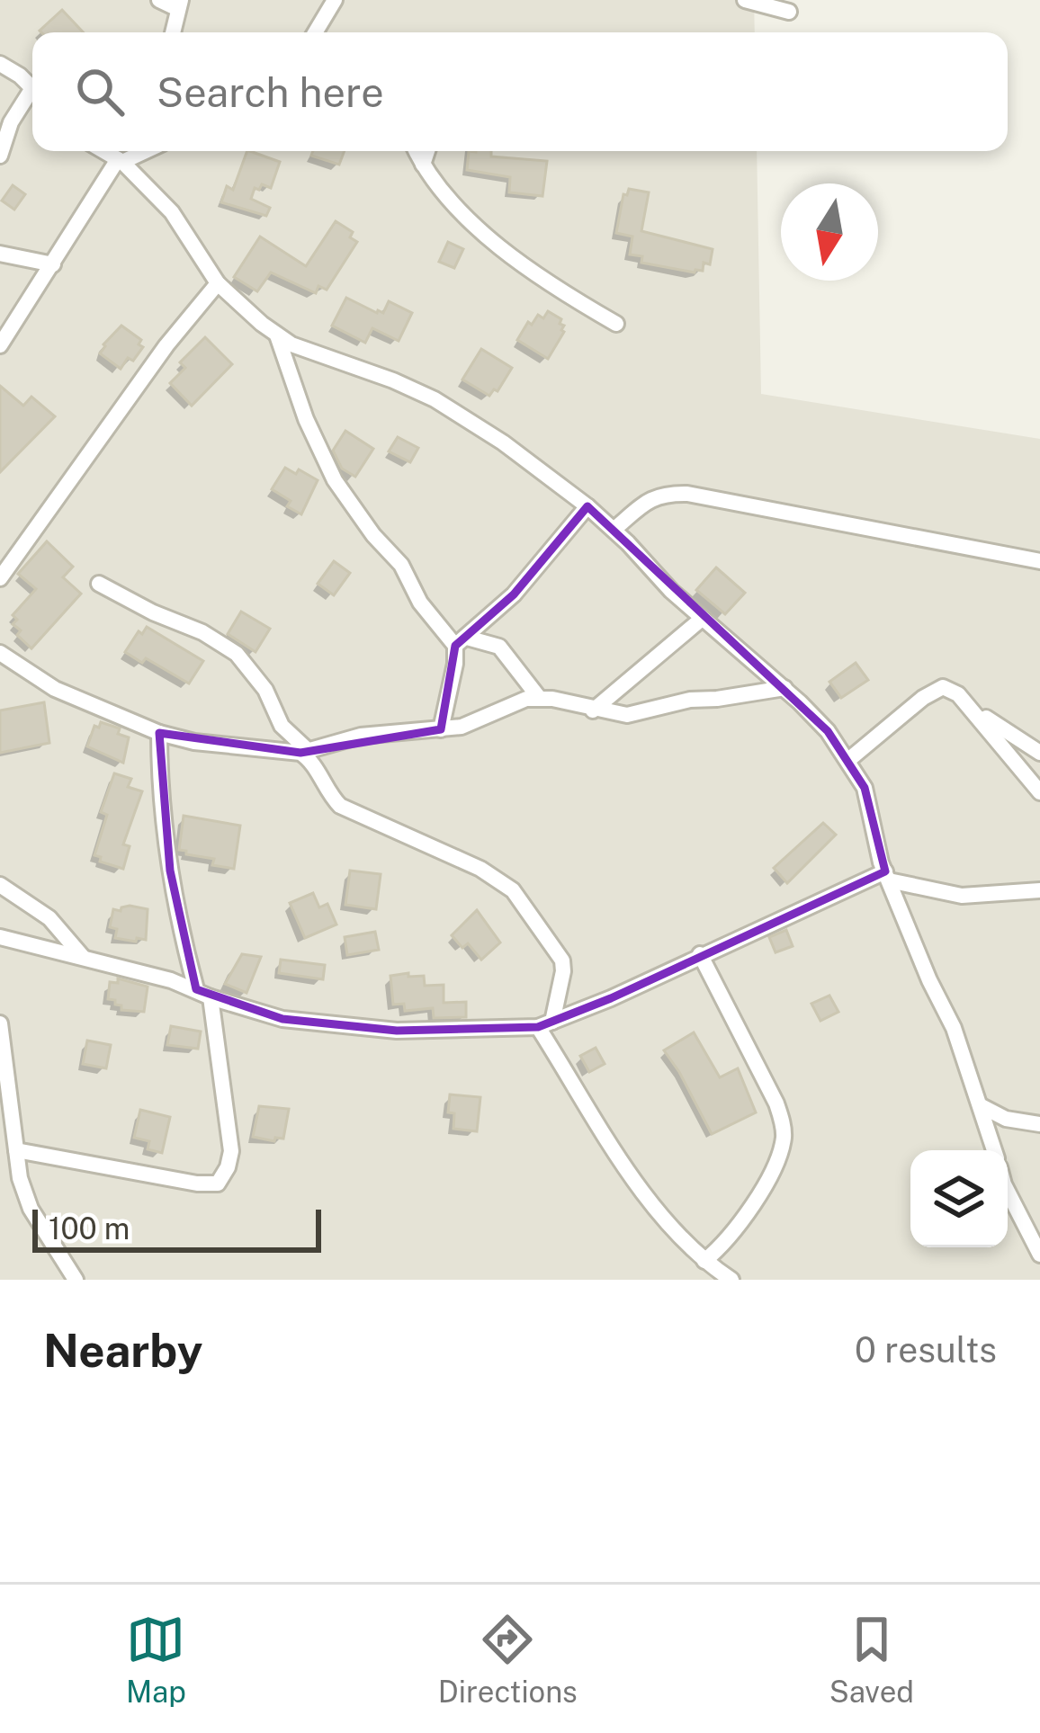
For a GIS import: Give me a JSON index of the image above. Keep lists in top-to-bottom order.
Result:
{
  "scale_bar": "100 m",
  "north": "bottom",
  "page": {
    "search": "Search here",
    "scale": "100 m",
    "heading": ["Nearby", "0 results"],
    "nav": ["Map", "Directions", "Saved"]
  }
}
